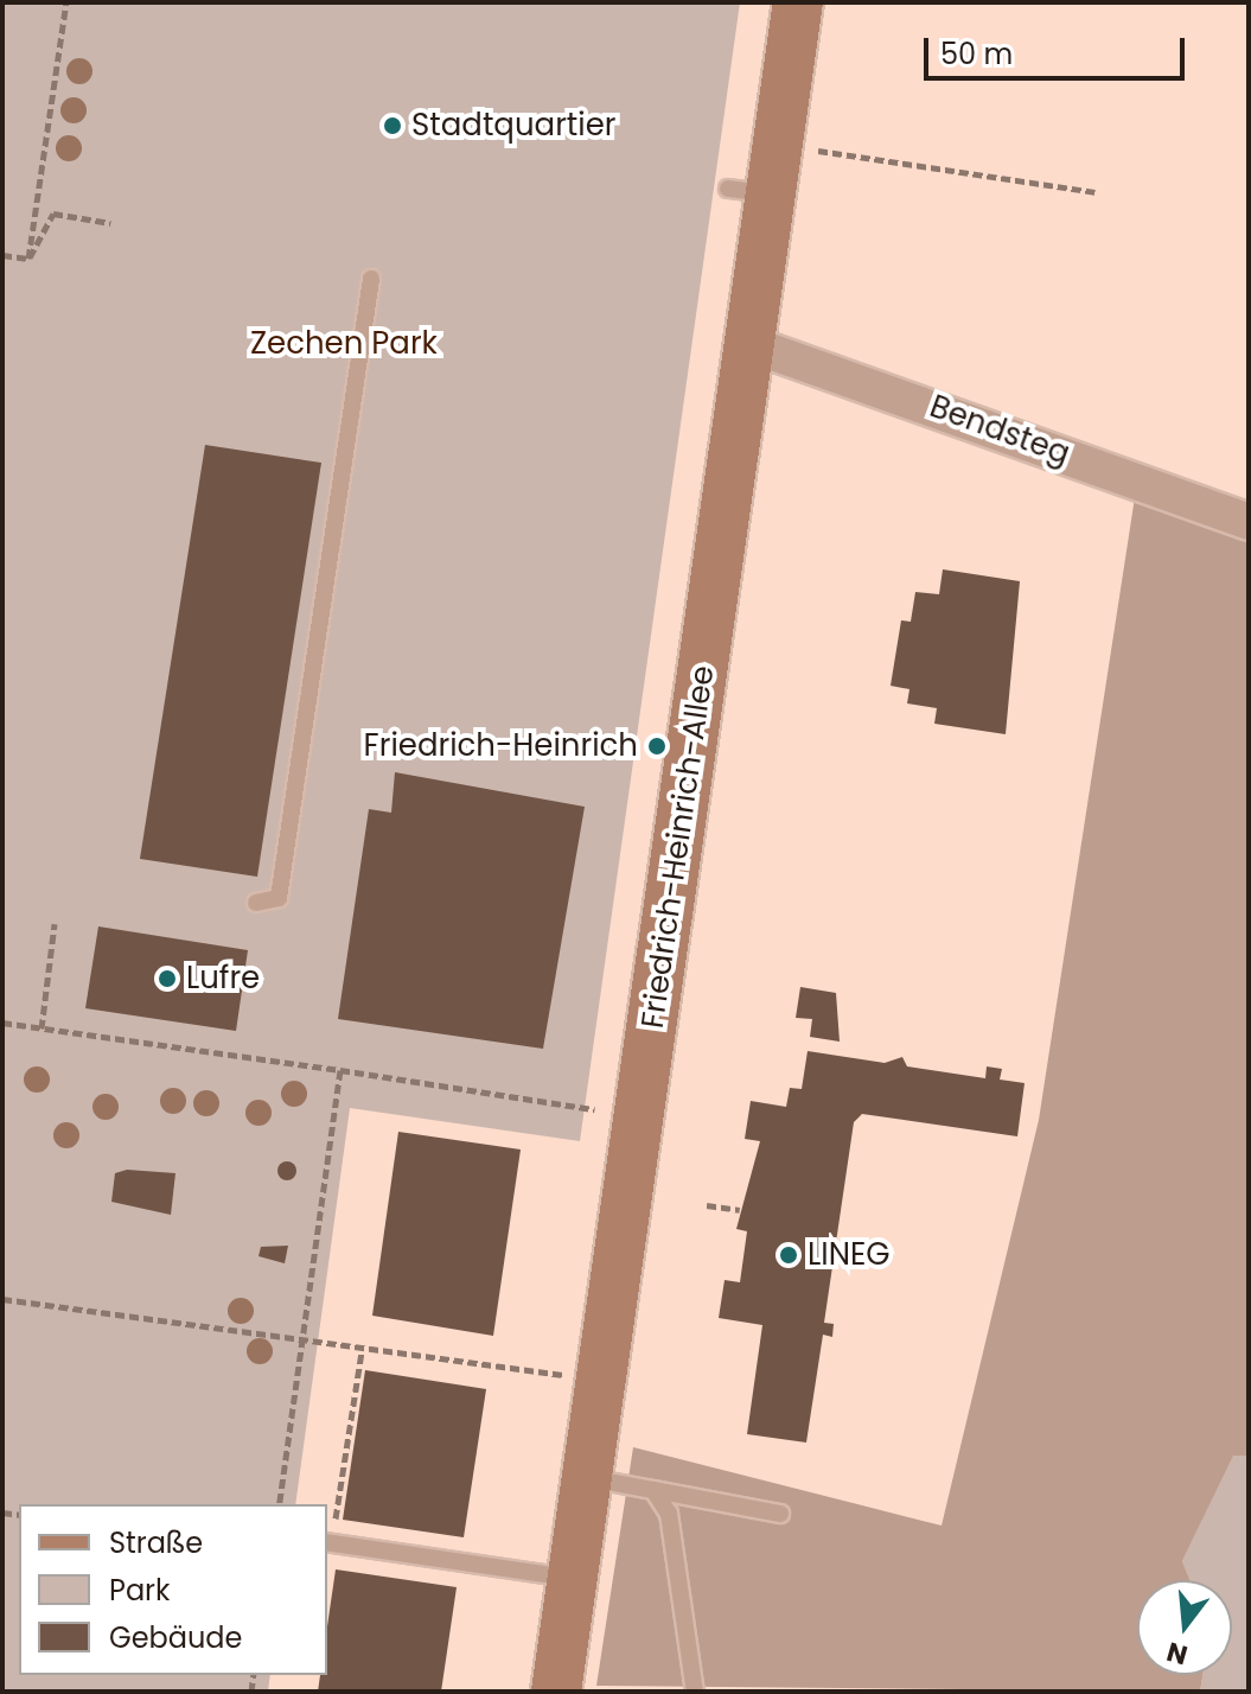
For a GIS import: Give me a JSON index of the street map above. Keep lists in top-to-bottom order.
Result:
{
  "streets": {
    "main road": ["Friedrich-Heinrich-Allee"],
    "street": ["Bendsteg"]
  },
  "crossings": [
    ["Bendsteg", "Friedrich-Heinrich-Allee"]
  ],
  "parks": ["Zechen Park"],
  "places": [
    "Stadtquartier",
    "Friedrich-Heinrich",
    "Lufre",
    "LINEG"
  ],
  "legend": ["Straße", "Park", "Gebäude"],
  "scale_bar": "50 m",
  "north": "bottom"
}
